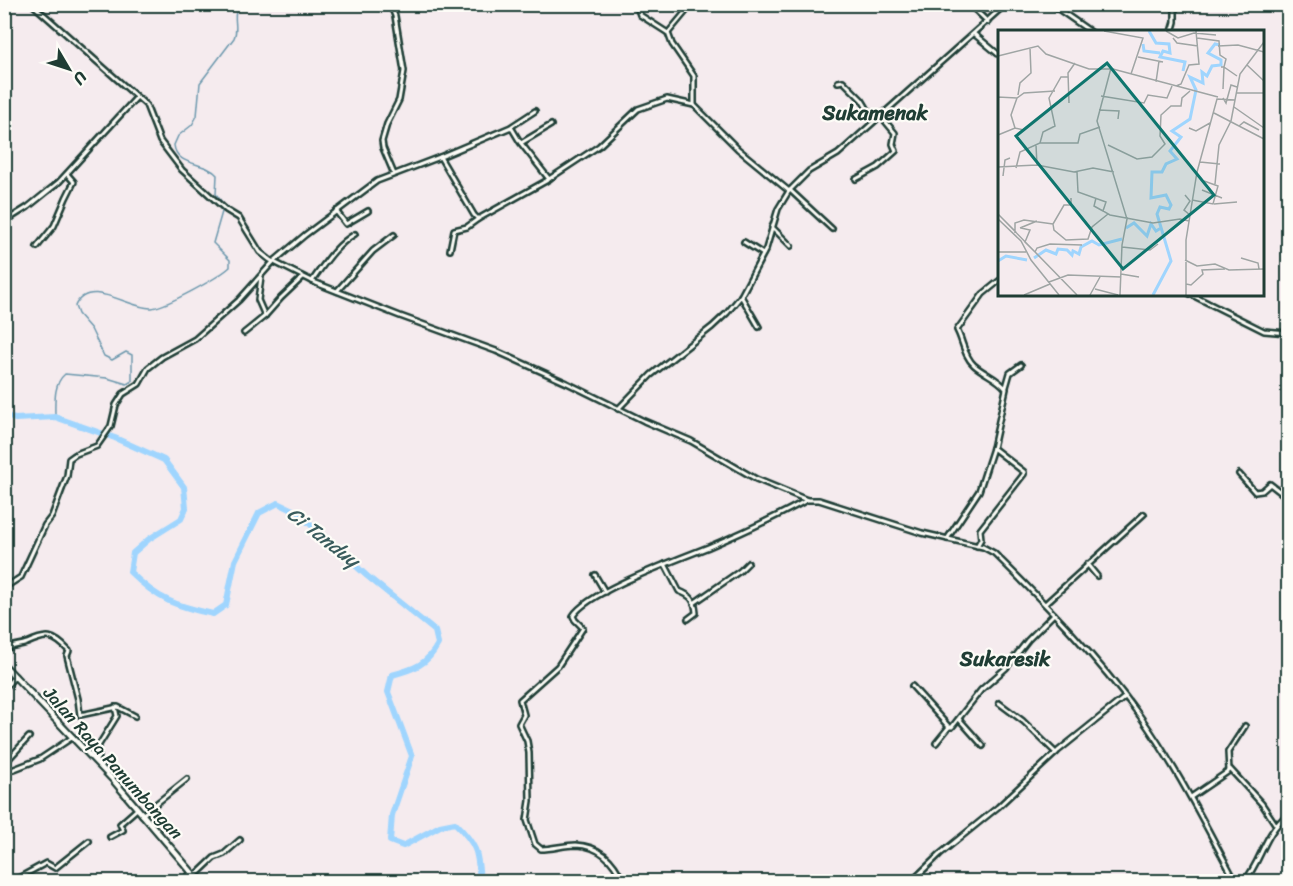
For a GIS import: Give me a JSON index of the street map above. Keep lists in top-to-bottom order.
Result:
{
  "streets": {
    "main road": ["Jalan Raya Panumbangan"]
  },
  "districts": ["Sukamenak", "Sukaresik"],
  "water": ["Ci Tanduy"],
  "north": "bottom right"
}
